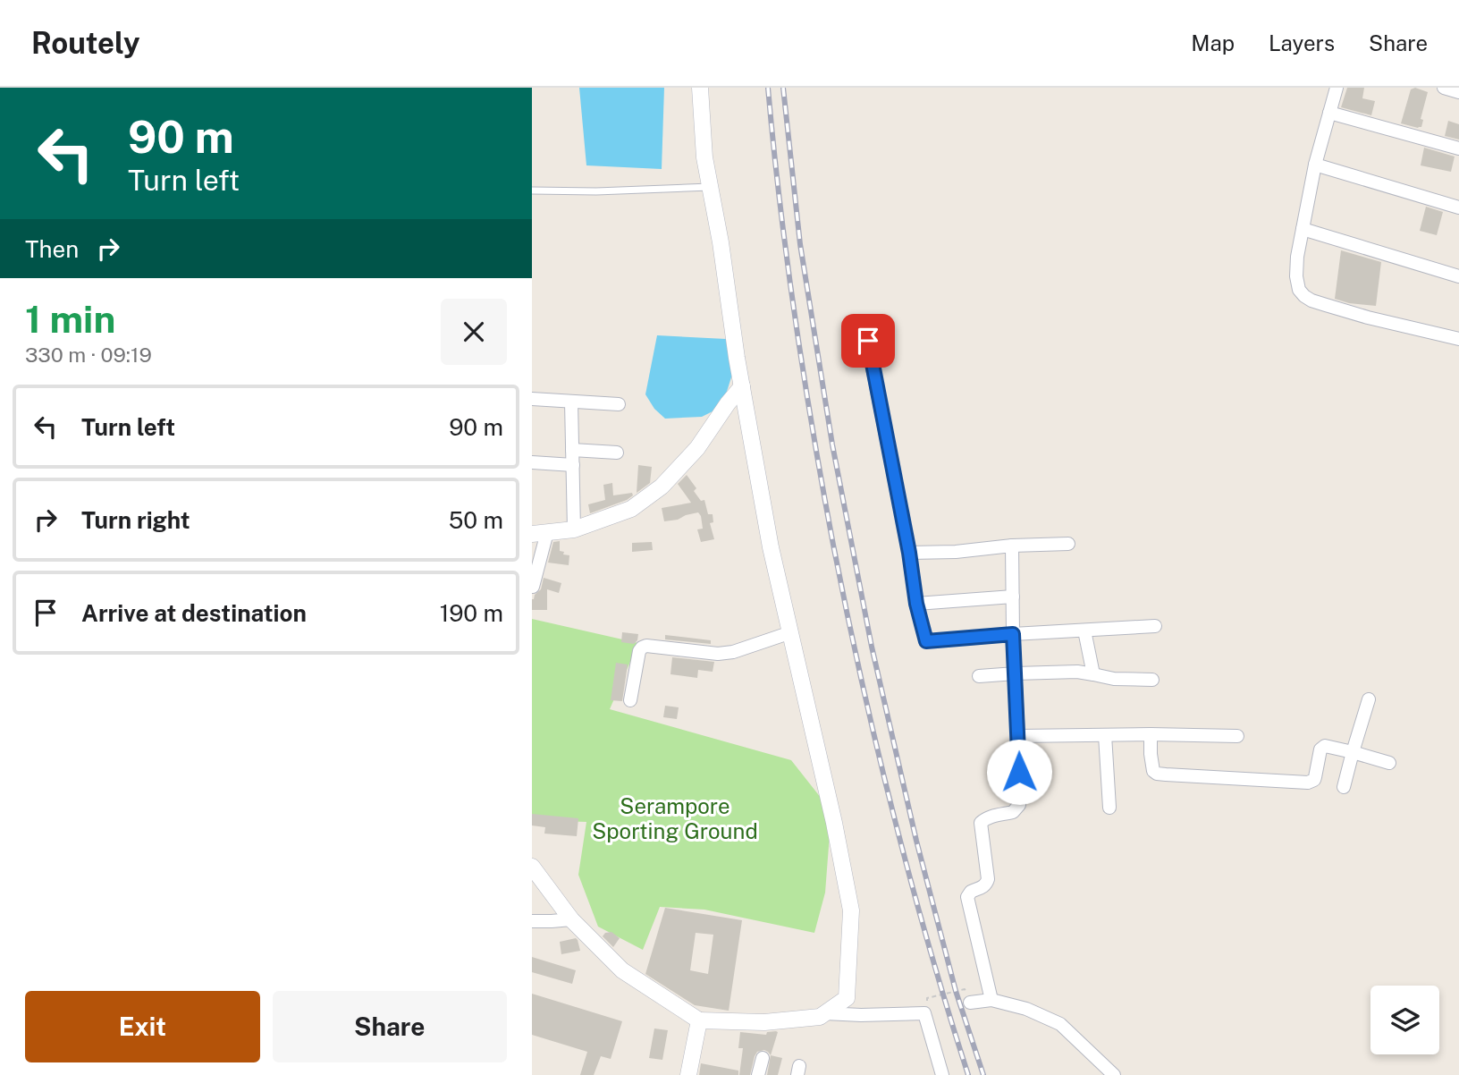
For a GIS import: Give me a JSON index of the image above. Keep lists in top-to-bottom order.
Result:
{
  "parks": ["Serampore Sporting Ground"],
  "page": {
    "header": "Routely",
    "nav": ["Map", "Layers", "Share"],
    "turn": ["90 m", "Turn left"],
    "then": "Then",
    "heading": ["1 min", "330 m · 09:19"],
    "list": [
      {
        "name": "Turn left",
        "value": "90 m"
      },
      {
        "name": "Turn right",
        "value": "50 m"
      },
      {
        "name": "Arrive at destination",
        "value": "190 m"
      }
    ],
    "buttons": ["Exit", "Share"]
  }
}
